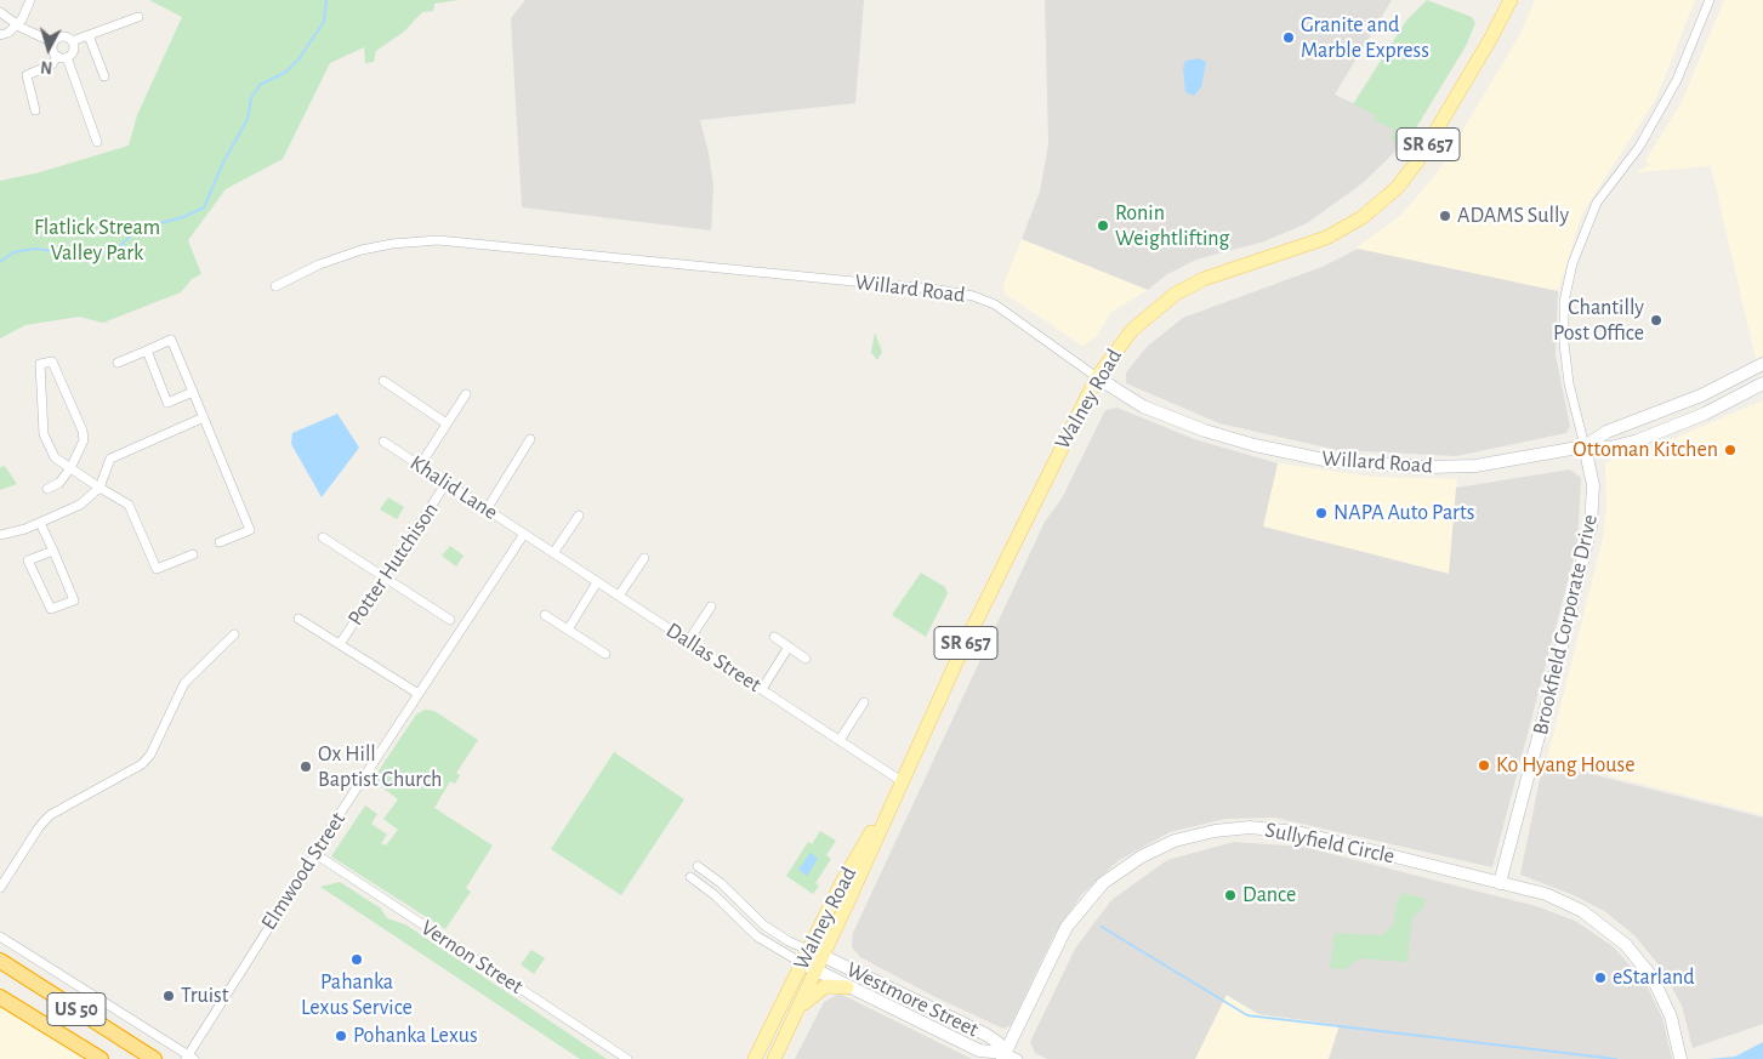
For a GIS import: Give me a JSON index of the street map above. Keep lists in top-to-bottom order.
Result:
{
  "streets": {
    "highway": ["US 50"],
    "main road": ["SR 657", "Walney Road"],
    "street": [
      "Willard Road",
      "Khalid Lane",
      "Potter Hutchison",
      "Brookfield Corporate Drive",
      "Dallas Street",
      "Sullyfield Circle",
      "Elmwood Street",
      "Vernon Street",
      "Westmore Street"
    ]
  },
  "crossings": [
    ["Willard Road", "Walney Road"],
    ["Willard Road", "Brookfield Corporate Drive"],
    ["Walney Road", "Dallas Street"],
    ["Walney Road", "Westmore Street"],
    ["Khalid Lane", "Potter Hutchison"],
    ["Khalid Lane", "Dallas Street"],
    ["Khalid Lane", "Elmwood Street"],
    ["Brookfield Corporate Drive", "Sullyfield Circle"],
    ["Dallas Street", "Elmwood Street"],
    ["Sullyfield Circle", "Westmore Street"],
    ["Elmwood Street", "Vernon Street"]
  ],
  "parks": ["Flatlick Stream Valley Park"],
  "places": [
    "Granite and Marble Express",
    "ADAMS Sully",
    "Ronin Weightlifting",
    "Chantilly Post Office",
    "Ottoman Kitchen",
    "NAPA Auto Parts",
    "Ko Hyang House",
    "Ox Hill Baptist Church",
    "Dance",
    "Pahanka Lexus Service",
    "eStarland",
    "Truist",
    "Pohanka Lexus"
  ],
  "north": "bottom"
}
